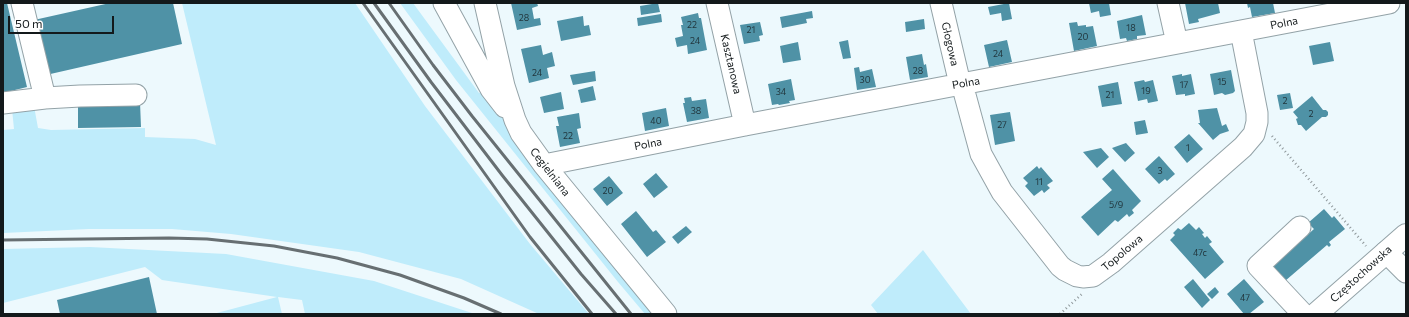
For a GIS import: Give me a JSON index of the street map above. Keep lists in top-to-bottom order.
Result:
{
  "streets": {
    "main road": ["Częstochowska"],
    "street": [
      "Polna",
      "Głogowa",
      "Kasztanowa",
      "Cegielniana",
      "Topolowa"
    ]
  },
  "crossings": [
    ["Polna", "Głogowa"],
    ["Polna", "Kasztanowa"],
    ["Polna", "Cegielniana"],
    ["Polna", "Topolowa"],
    ["Głogowa", "Topolowa"]
  ],
  "house_numbers": [
    "28",
    "22",
    "18",
    "21",
    "20",
    "24",
    "24",
    "28",
    "24",
    "30",
    "15",
    "17",
    "19",
    "34",
    "21",
    "2",
    "38",
    "2",
    "40",
    "27",
    "22",
    "1",
    "3",
    "11",
    "20",
    "5/9",
    "47c",
    "47"
  ],
  "scale_bar": "50 m"
}
